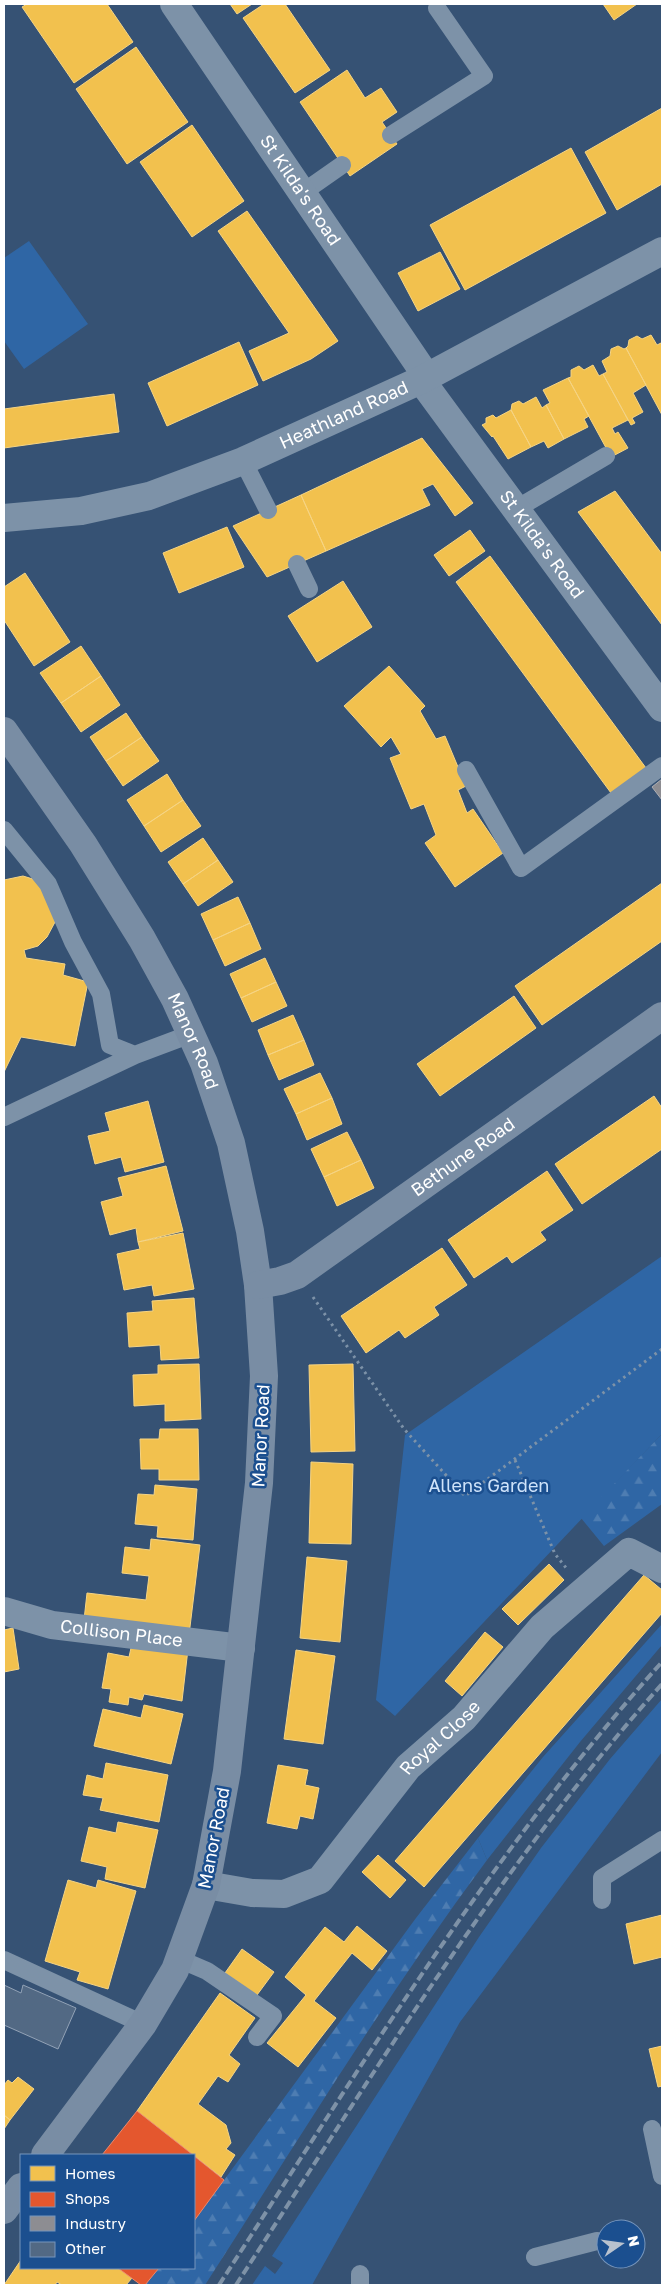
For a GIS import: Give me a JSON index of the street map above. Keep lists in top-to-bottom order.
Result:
{
  "streets": {
    "main road": ["Manor Road", "Bethune Road"],
    "street": [
      "St Kilda's Road",
      "Heathland Road",
      "Collison Place",
      "Royal Close"
    ]
  },
  "crossings": [
    ["St Kilda's Road", "Heathland Road"],
    ["Manor Road", "Bethune Road"],
    ["Manor Road", "Collison Place"],
    ["Manor Road", "Royal Close"]
  ],
  "parks": ["Allens Garden"],
  "legend": [
    "Homes",
    "Shops",
    "Industry",
    "Other"
  ],
  "north": "right"
}
